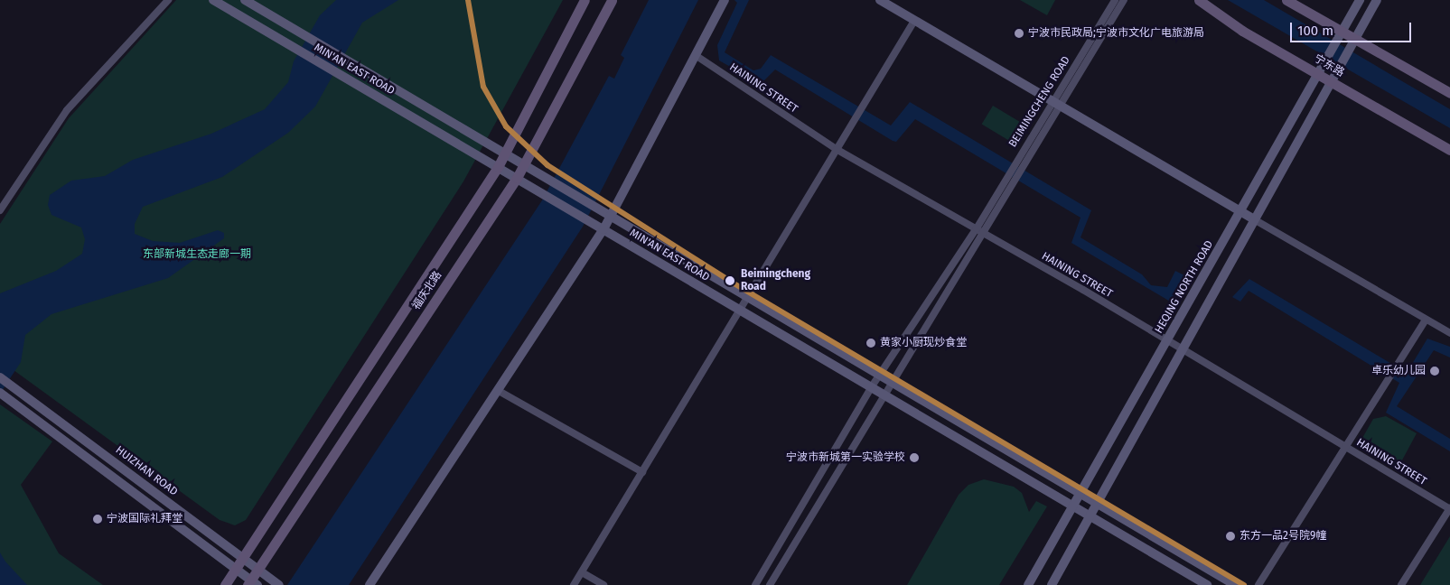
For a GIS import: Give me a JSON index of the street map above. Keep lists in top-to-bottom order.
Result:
{
  "streets": {
    "main road": [
      "宁东路",
      "MIN'AN EAST ROAD",
      "HEQING NORTH ROAD",
      "福庆北路",
      "HUIZHAN ROAD"
    ],
    "street": ["HAINING STREET", "BEIMINGCHENG ROAD"]
  },
  "crossings": [
    ["宁东路", "HEQING NORTH ROAD"],
    ["MIN'AN EAST ROAD", "BEIMINGCHENG ROAD"],
    ["MIN'AN EAST ROAD", "HEQING NORTH ROAD"],
    ["MIN'AN EAST ROAD", "福庆北路"],
    ["HAINING STREET", "BEIMINGCHENG ROAD"],
    ["HAINING STREET", "HEQING NORTH ROAD"],
    ["福庆北路", "HUIZHAN ROAD"]
  ],
  "parks": ["东部新城生态走廊一期"],
  "places": [
    "宁波市民政局;宁波市文化广电旅游局",
    "Beimingcheng Road",
    "黄家小厨现炒食堂",
    "卓乐幼儿园",
    "宁波市新城第一实验学校",
    "宁波国际礼拜堂",
    "东方一品2号院9幢"
  ],
  "scale_bar": "100 m"
}
